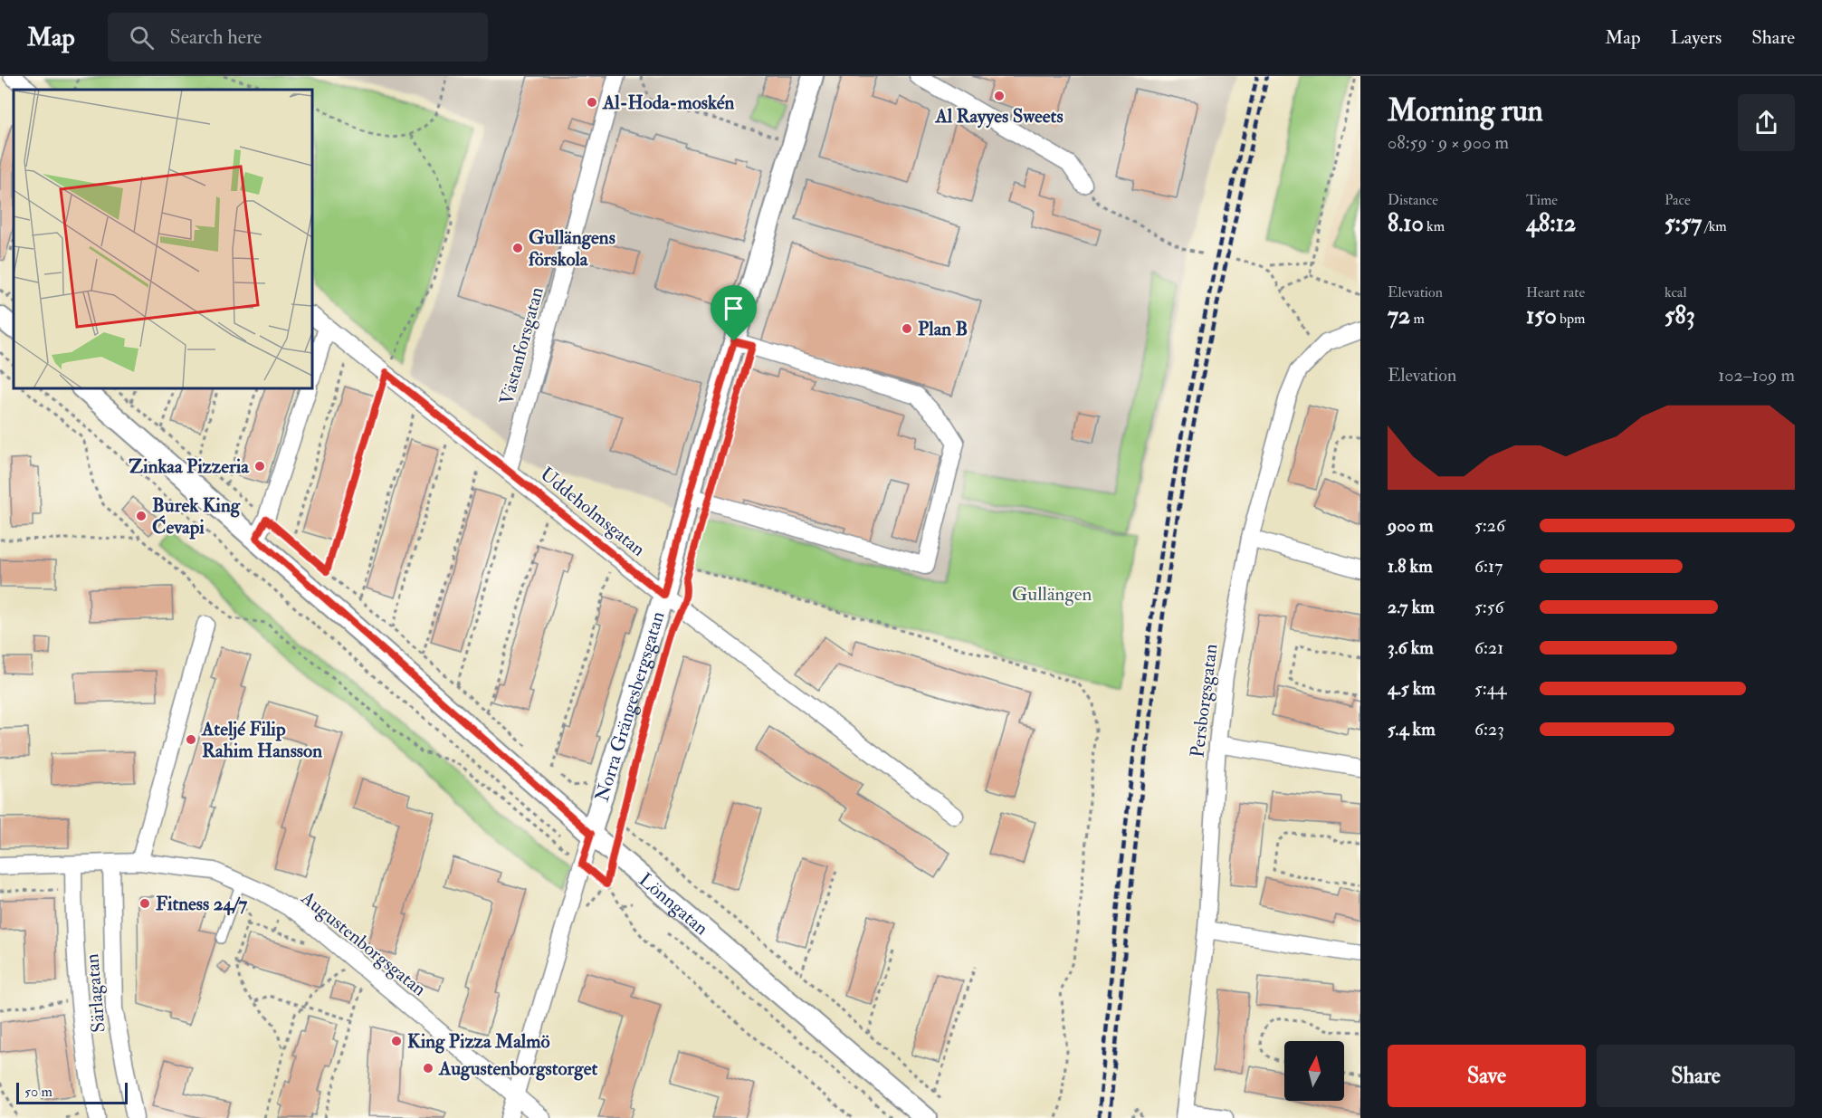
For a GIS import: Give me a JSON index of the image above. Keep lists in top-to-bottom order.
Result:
{
  "streets": {
    "street": [
      "Västanforsgatan",
      "Uddeholmsgatan",
      "Persborgsgatan",
      "Norra Grängesbergsgatan",
      "Lönngatan",
      "Augustenborgsgatan",
      "Särlagatan"
    ]
  },
  "crossings": [
    ["Västanforsgatan", "Uddeholmsgatan"],
    ["Uddeholmsgatan", "Norra Grängesbergsgatan"],
    ["Norra Grängesbergsgatan", "Lönngatan"],
    ["Norra Grängesbergsgatan", "Augustenborgsgatan"],
    ["Augustenborgsgatan", "Särlagatan"]
  ],
  "parks": ["Gullängen"],
  "places": [
    "Al Rayyes Sweets",
    "Al-Hoda-moskén",
    "Gullängens förskola",
    "Plan B",
    "Zinkaa Pizzeria",
    "Burek King Ćevapi",
    "Ateljé Filip Rahim Hansson",
    "Fitness 24/7",
    "King Pizza Malmö",
    "Augustenborgstorget"
  ],
  "scale_bar": "50 m",
  "north": "top",
  "page": {
    "header": "Map",
    "search": "Search here",
    "nav": ["Map", "Layers", "Share"],
    "heading": ["Morning run", "08:59 · 9 × 900 m"],
    "stats": [
      ["Distance", "8.10 km"],
      ["Time", "48:12"],
      ["Pace", "5:57 /km"],
      ["Elevation", "72 m"],
      ["Heart rate", "150 bpm"],
      ["kcal", "583"]
    ],
    "chart": ["Elevation", "102–109 m"],
    "list": [
      {
        "name": "900 m",
        "note": "5:26"
      },
      {
        "name": "1.8 km",
        "note": "6:17"
      },
      {
        "name": "2.7 km",
        "note": "5:56"
      },
      {
        "name": "3.6 km",
        "note": "6:21"
      },
      {
        "name": "4.5 km",
        "note": "5:44"
      },
      {
        "name": "5.4 km",
        "note": "6:23"
      }
    ],
    "buttons": ["Save", "Share"],
    "scale": "50 m"
  }
}
